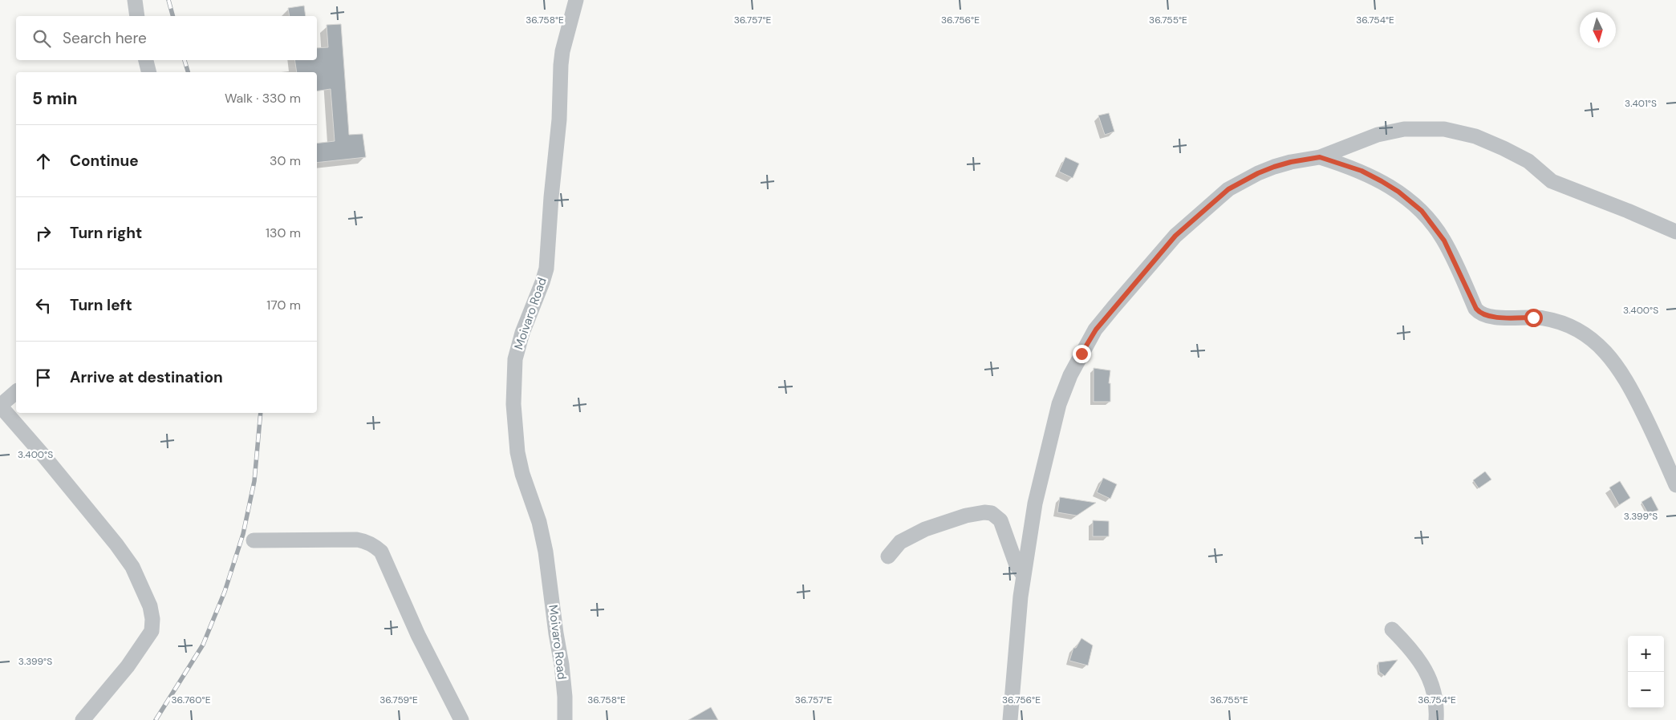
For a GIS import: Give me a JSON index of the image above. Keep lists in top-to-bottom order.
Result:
{
  "streets": {
    "street": ["Moivaro Road"]
  },
  "north": "bottom",
  "page": {
    "search": "Search here",
    "heading": ["5 min", "Walk · 330 m"],
    "list": [
      ["Continue", "30 m"],
      ["Turn right", "130 m"],
      ["Turn left", "170 m"],
      "Arrive at destination"
    ],
    "map_buttons": ["+", "−"]
  },
  "coordinates": [
    "36.758°E",
    "36.757°E",
    "36.756°E",
    "36.755°E",
    "36.754°E",
    "3.401°S",
    "3.400°S",
    "3.399°S",
    "36.760°E",
    "36.759°E"
  ]
}
